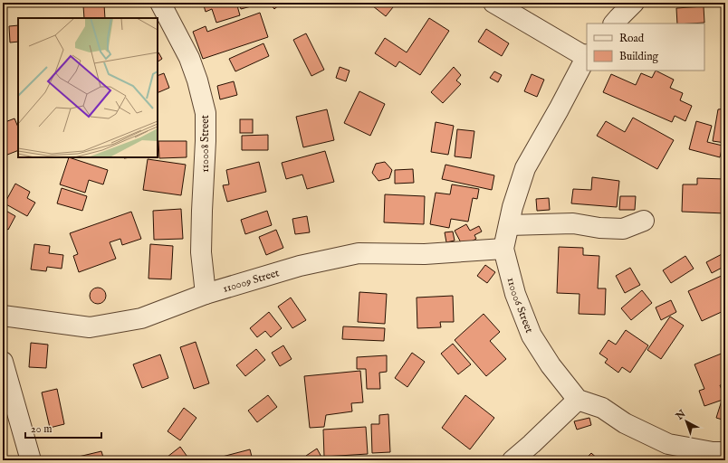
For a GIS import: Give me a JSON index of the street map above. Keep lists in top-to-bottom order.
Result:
{
  "streets": {
    "street": ["110008 Street", "110009 Street", "110006 Street"]
  },
  "crossings": [
    ["110008 Street", "110009 Street"],
    ["110009 Street", "110006 Street"]
  ],
  "legend": ["Road", "Building"],
  "scale_bar": "20 m",
  "north": "top left"
}
